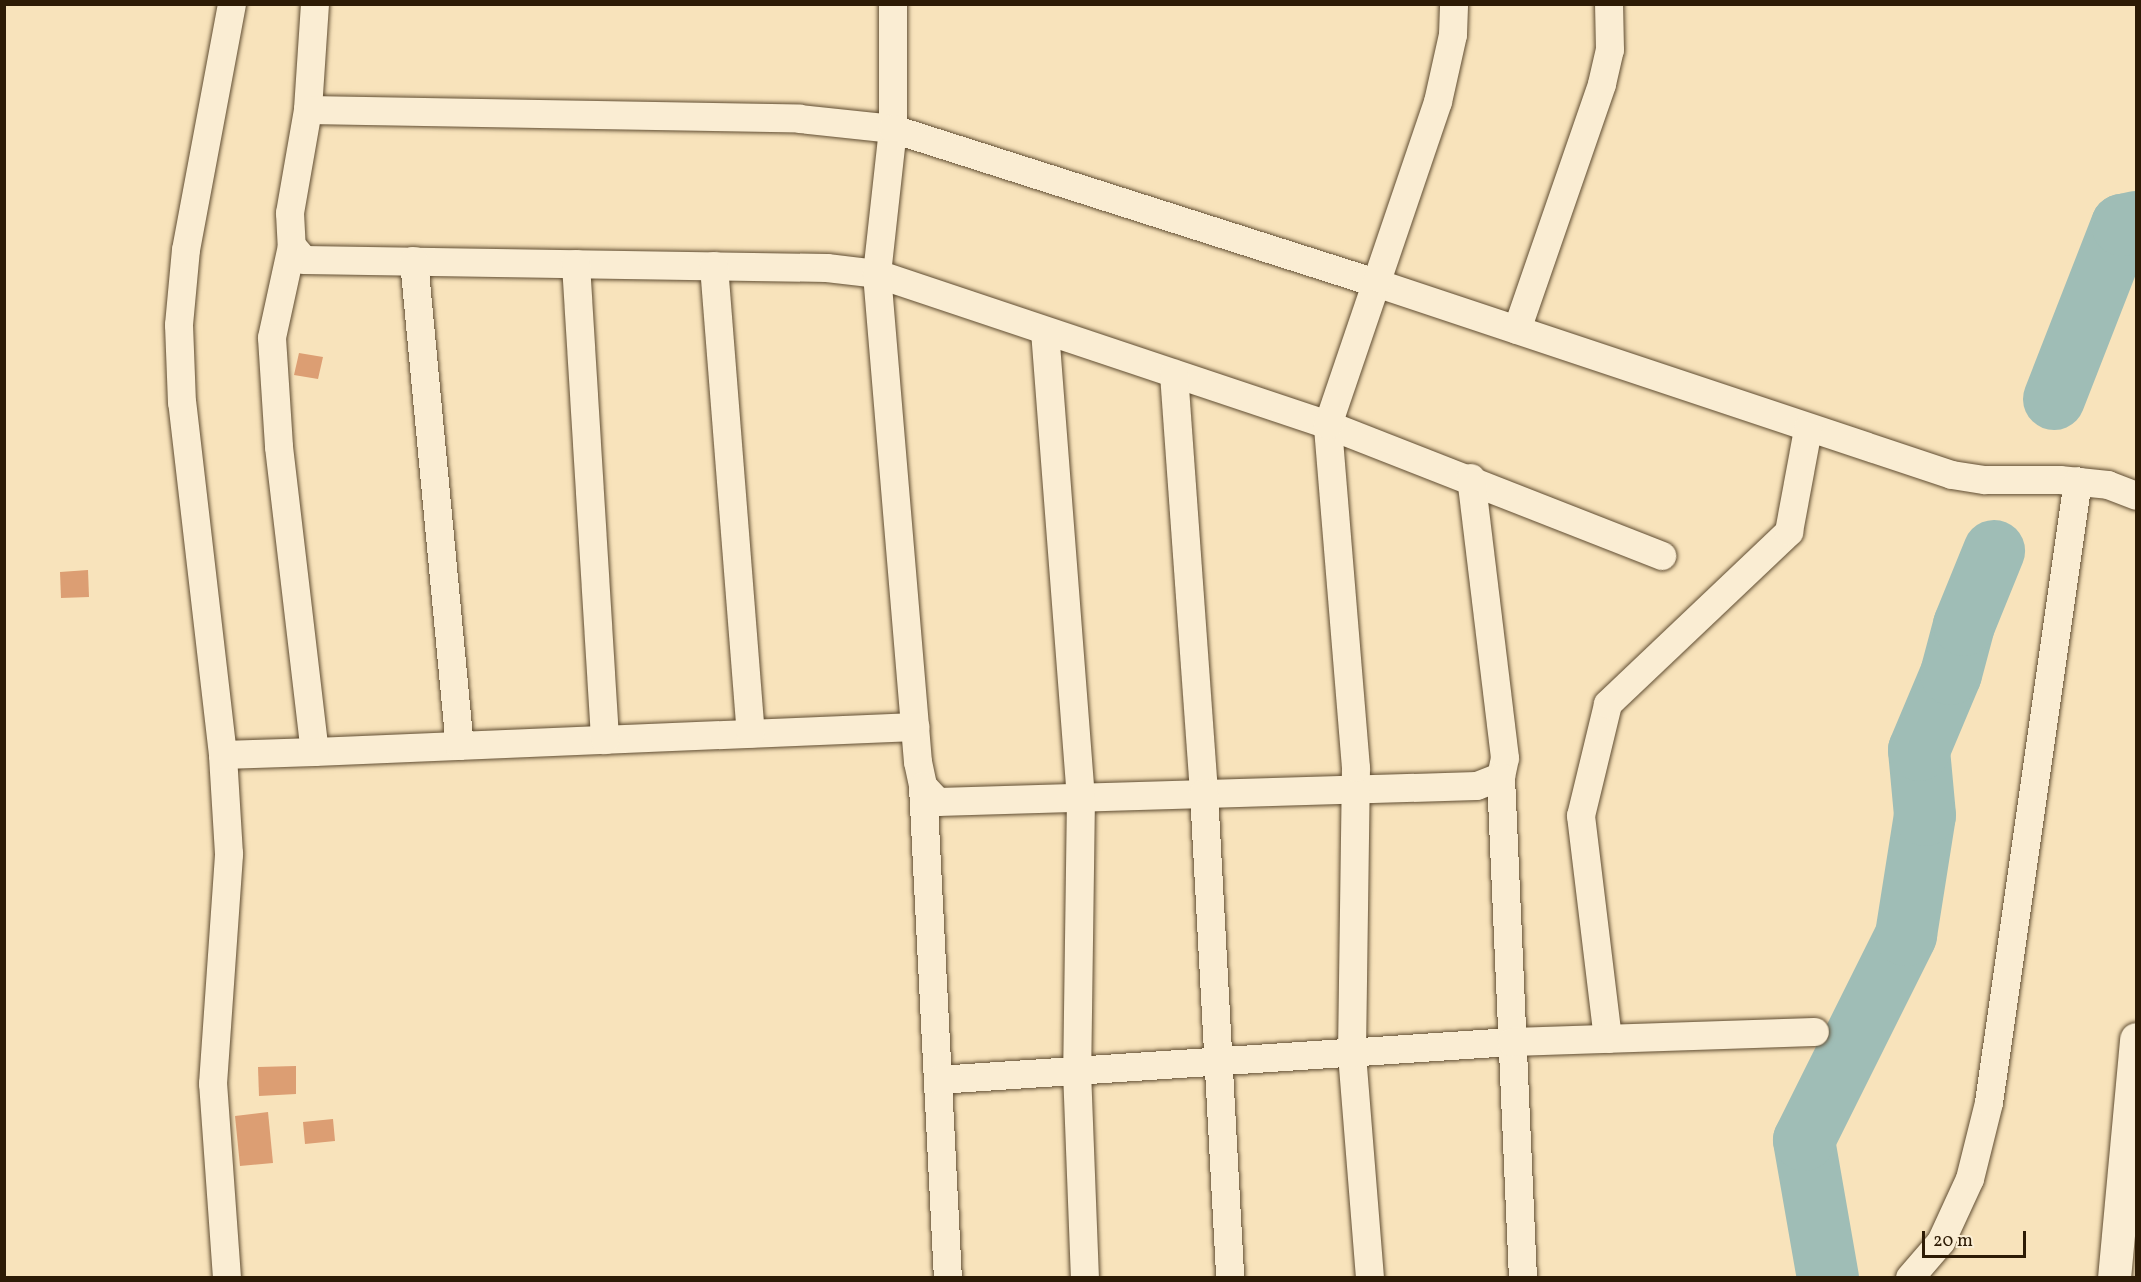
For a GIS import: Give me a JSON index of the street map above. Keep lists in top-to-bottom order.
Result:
{
  "scale_bar": "20 m"
}
